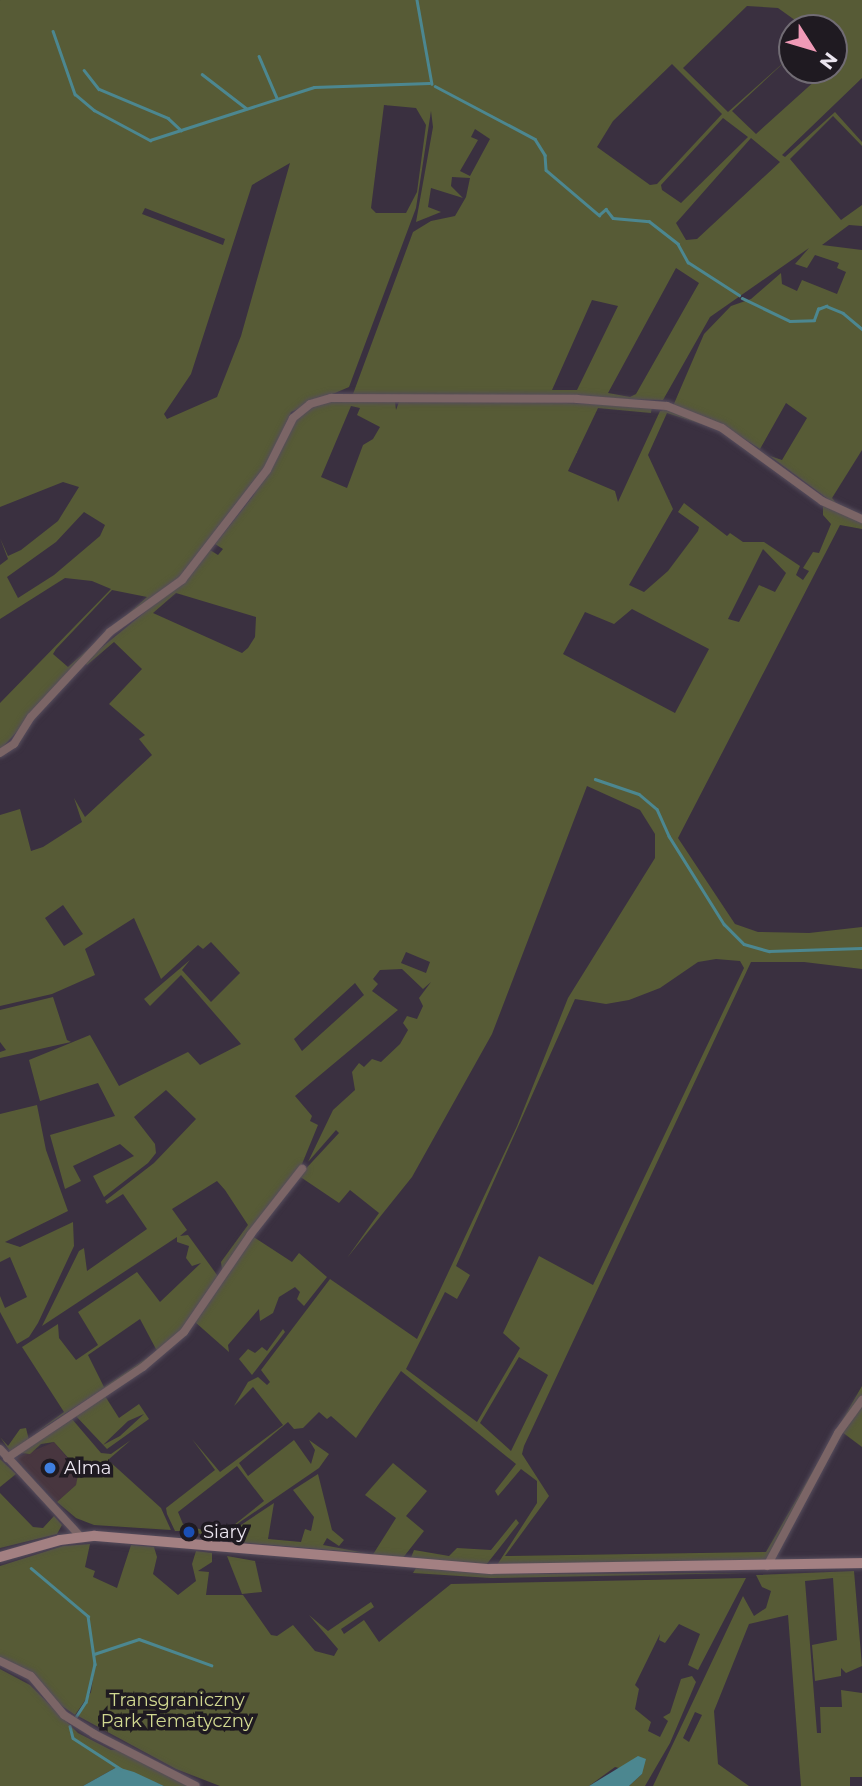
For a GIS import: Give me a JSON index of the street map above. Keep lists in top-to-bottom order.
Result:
{
  "parks": ["Transgraniczny Park Tematyczny"],
  "places": ["Alma", "Siary"],
  "north": "bottom right"
}
